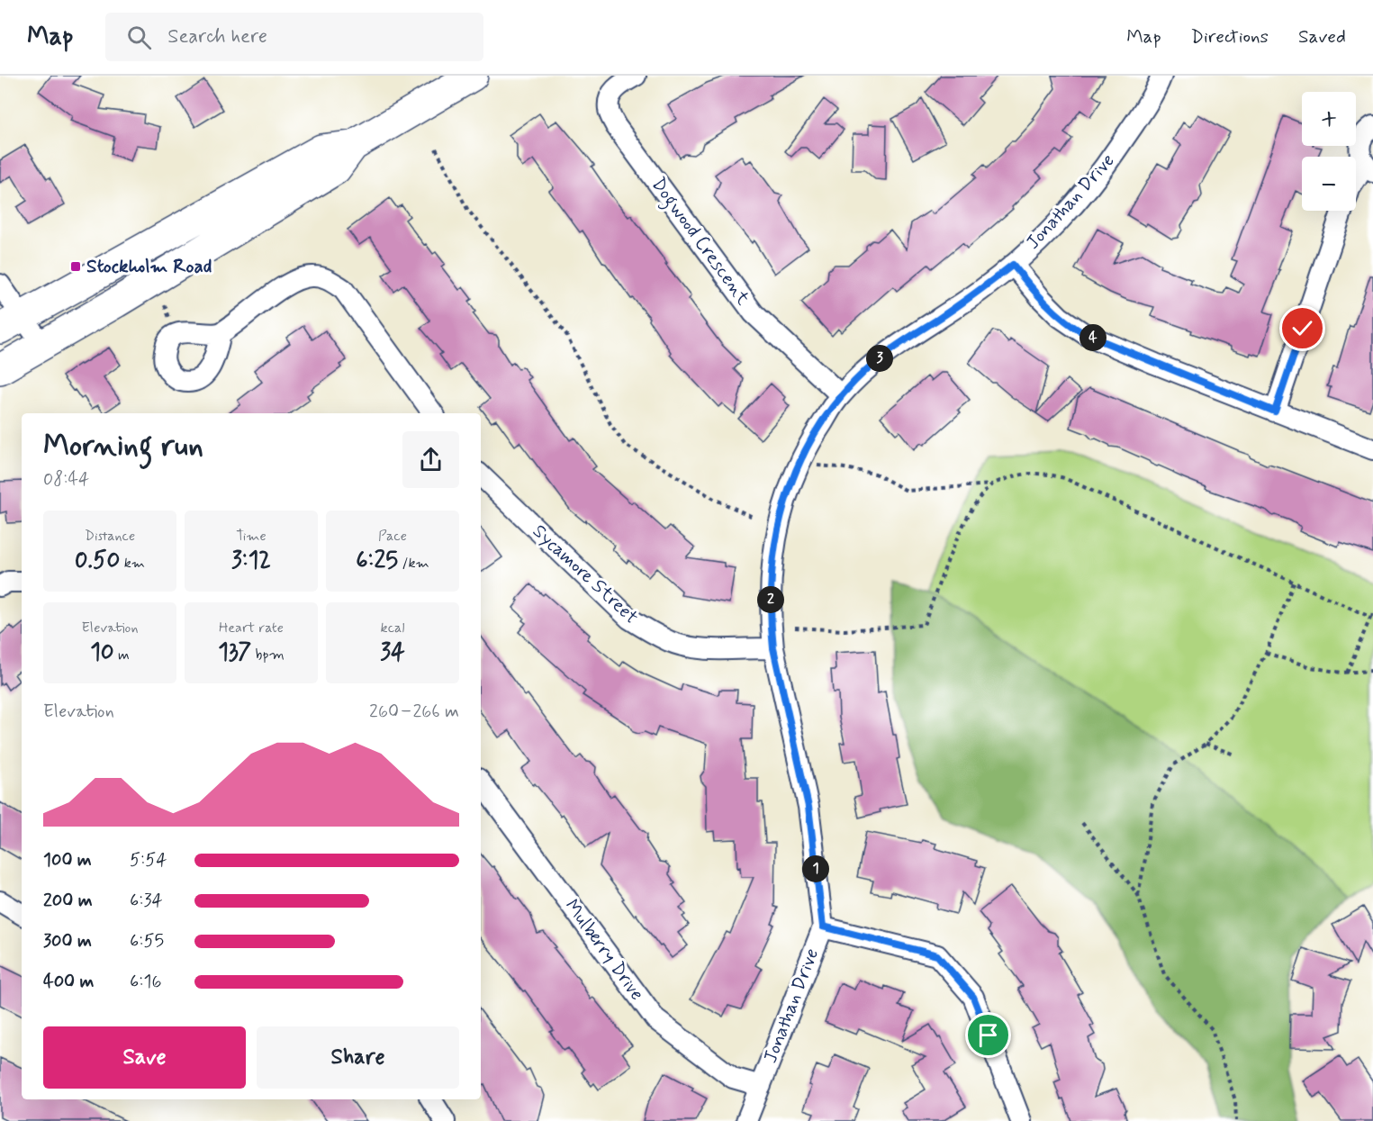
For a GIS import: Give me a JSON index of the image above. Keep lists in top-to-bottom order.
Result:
{
  "streets": {
    "street": [
      "Jonathan Drive",
      "Dogwood Crescent",
      "Sycamore Street",
      "Mulberry Drive"
    ]
  },
  "crossings": [
    ["Jonathan Drive", "Dogwood Crescent"],
    ["Jonathan Drive", "Sycamore Street"],
    ["Jonathan Drive", "Mulberry Drive"]
  ],
  "places": {
    "transit": ["Stockholm Road"]
  },
  "page": {
    "header": "Map",
    "search": "Search here",
    "nav": ["Map", "Directions", "Saved"],
    "map_buttons": ["+", "−"],
    "pins": [
      "4",
      "3",
      "2",
      "1"
    ],
    "heading": ["Morning run", "08:44"],
    "stats": [
      ["Distance", "0.50 km"],
      ["Time", "3:12"],
      ["Pace", "6:25 /km"],
      ["Elevation", "10 m"],
      ["Heart rate", "137 bpm"],
      ["kcal", "34"]
    ],
    "chart": ["Elevation", "260–266 m"],
    "list": [
      {
        "name": "100 m",
        "note": "5:54"
      },
      {
        "name": "200 m",
        "note": "6:34"
      },
      {
        "name": "300 m",
        "note": "6:55"
      },
      {
        "name": "400 m",
        "note": "6:16"
      }
    ],
    "buttons": ["Save", "Share"]
  }
}
